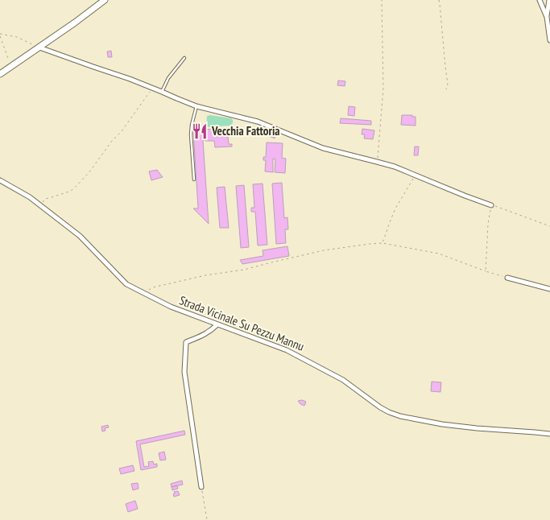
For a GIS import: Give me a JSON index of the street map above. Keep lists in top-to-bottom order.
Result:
{
  "streets": {
    "street": ["Strada Vicinale Su Pezzu Mannu"]
  },
  "places": {
    "restaurant": ["Vecchia Fattoria"]
  }
}
